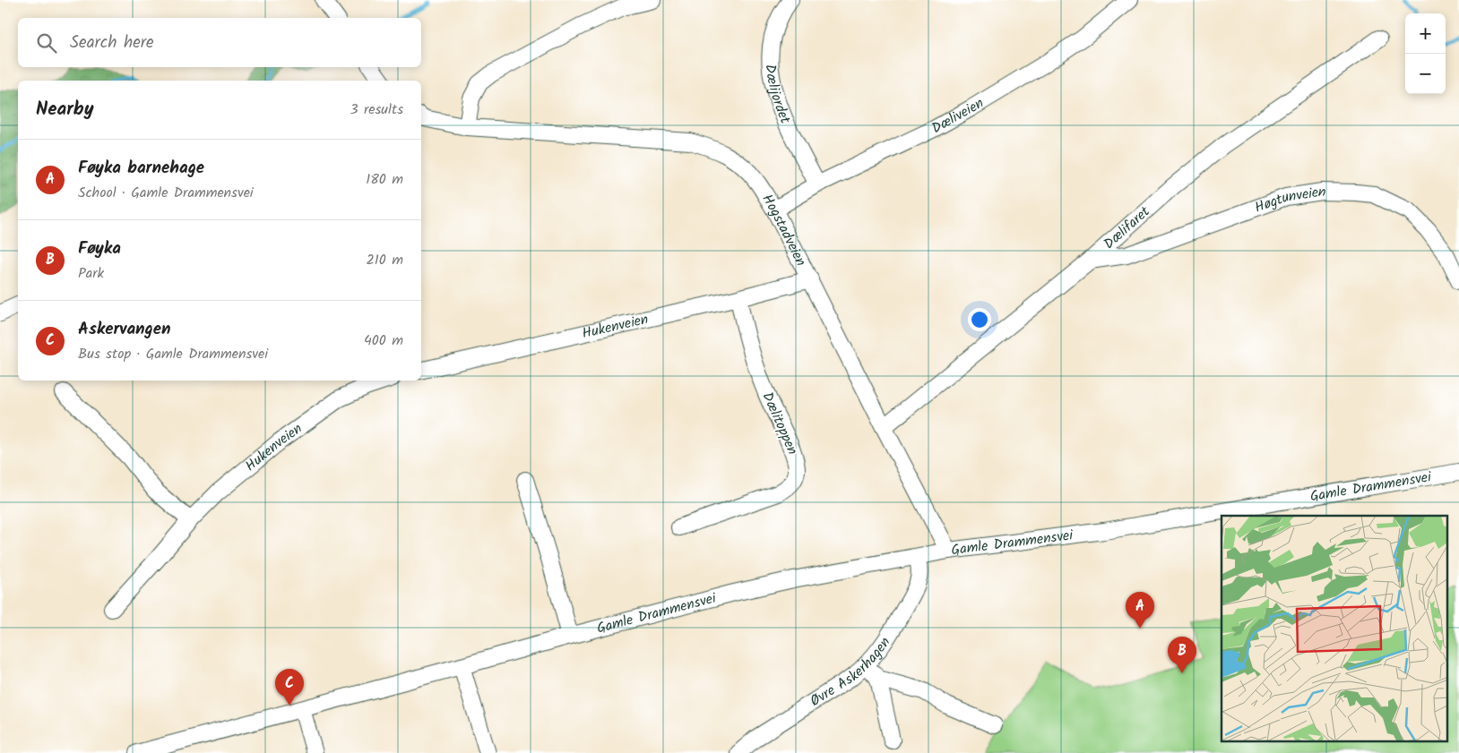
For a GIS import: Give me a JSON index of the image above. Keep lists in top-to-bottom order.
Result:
{
  "streets": {
    "street": [
      "Dælijordet",
      "Dæliveien",
      "Høgtunveien",
      "Dælifaret",
      "Hogstadveien",
      "Hukenveien",
      "Dælitoppen",
      "Gamle Drammensvei",
      "Øvre Askerhagen"
    ]
  },
  "crossings": [
    ["Dælijordet", "Dæliveien"],
    ["Dæliveien", "Hogstadveien"],
    ["Høgtunveien", "Dælifaret"],
    ["Dælifaret", "Hogstadveien"],
    ["Hogstadveien", "Hukenveien"],
    ["Hogstadveien", "Gamle Drammensvei"],
    ["Hukenveien", "Dælitoppen"],
    ["Gamle Drammensvei", "Øvre Askerhagen"]
  ],
  "page": {
    "map_buttons": ["+", "−"],
    "search": "Search here",
    "heading": ["Nearby", "3 results"],
    "list": [
      {
        "mark": "A",
        "name": "Føyka barnehage",
        "note": "School · Gamle Drammensvei",
        "value": "180 m"
      },
      {
        "mark": "B",
        "name": "Føyka",
        "note": "Park",
        "value": "210 m"
      },
      {
        "mark": "C",
        "name": "Askervangen",
        "note": "Bus stop · Gamle Drammensvei",
        "value": "400 m"
      }
    ],
    "pins": ["A", "B", "C"]
  }
}
